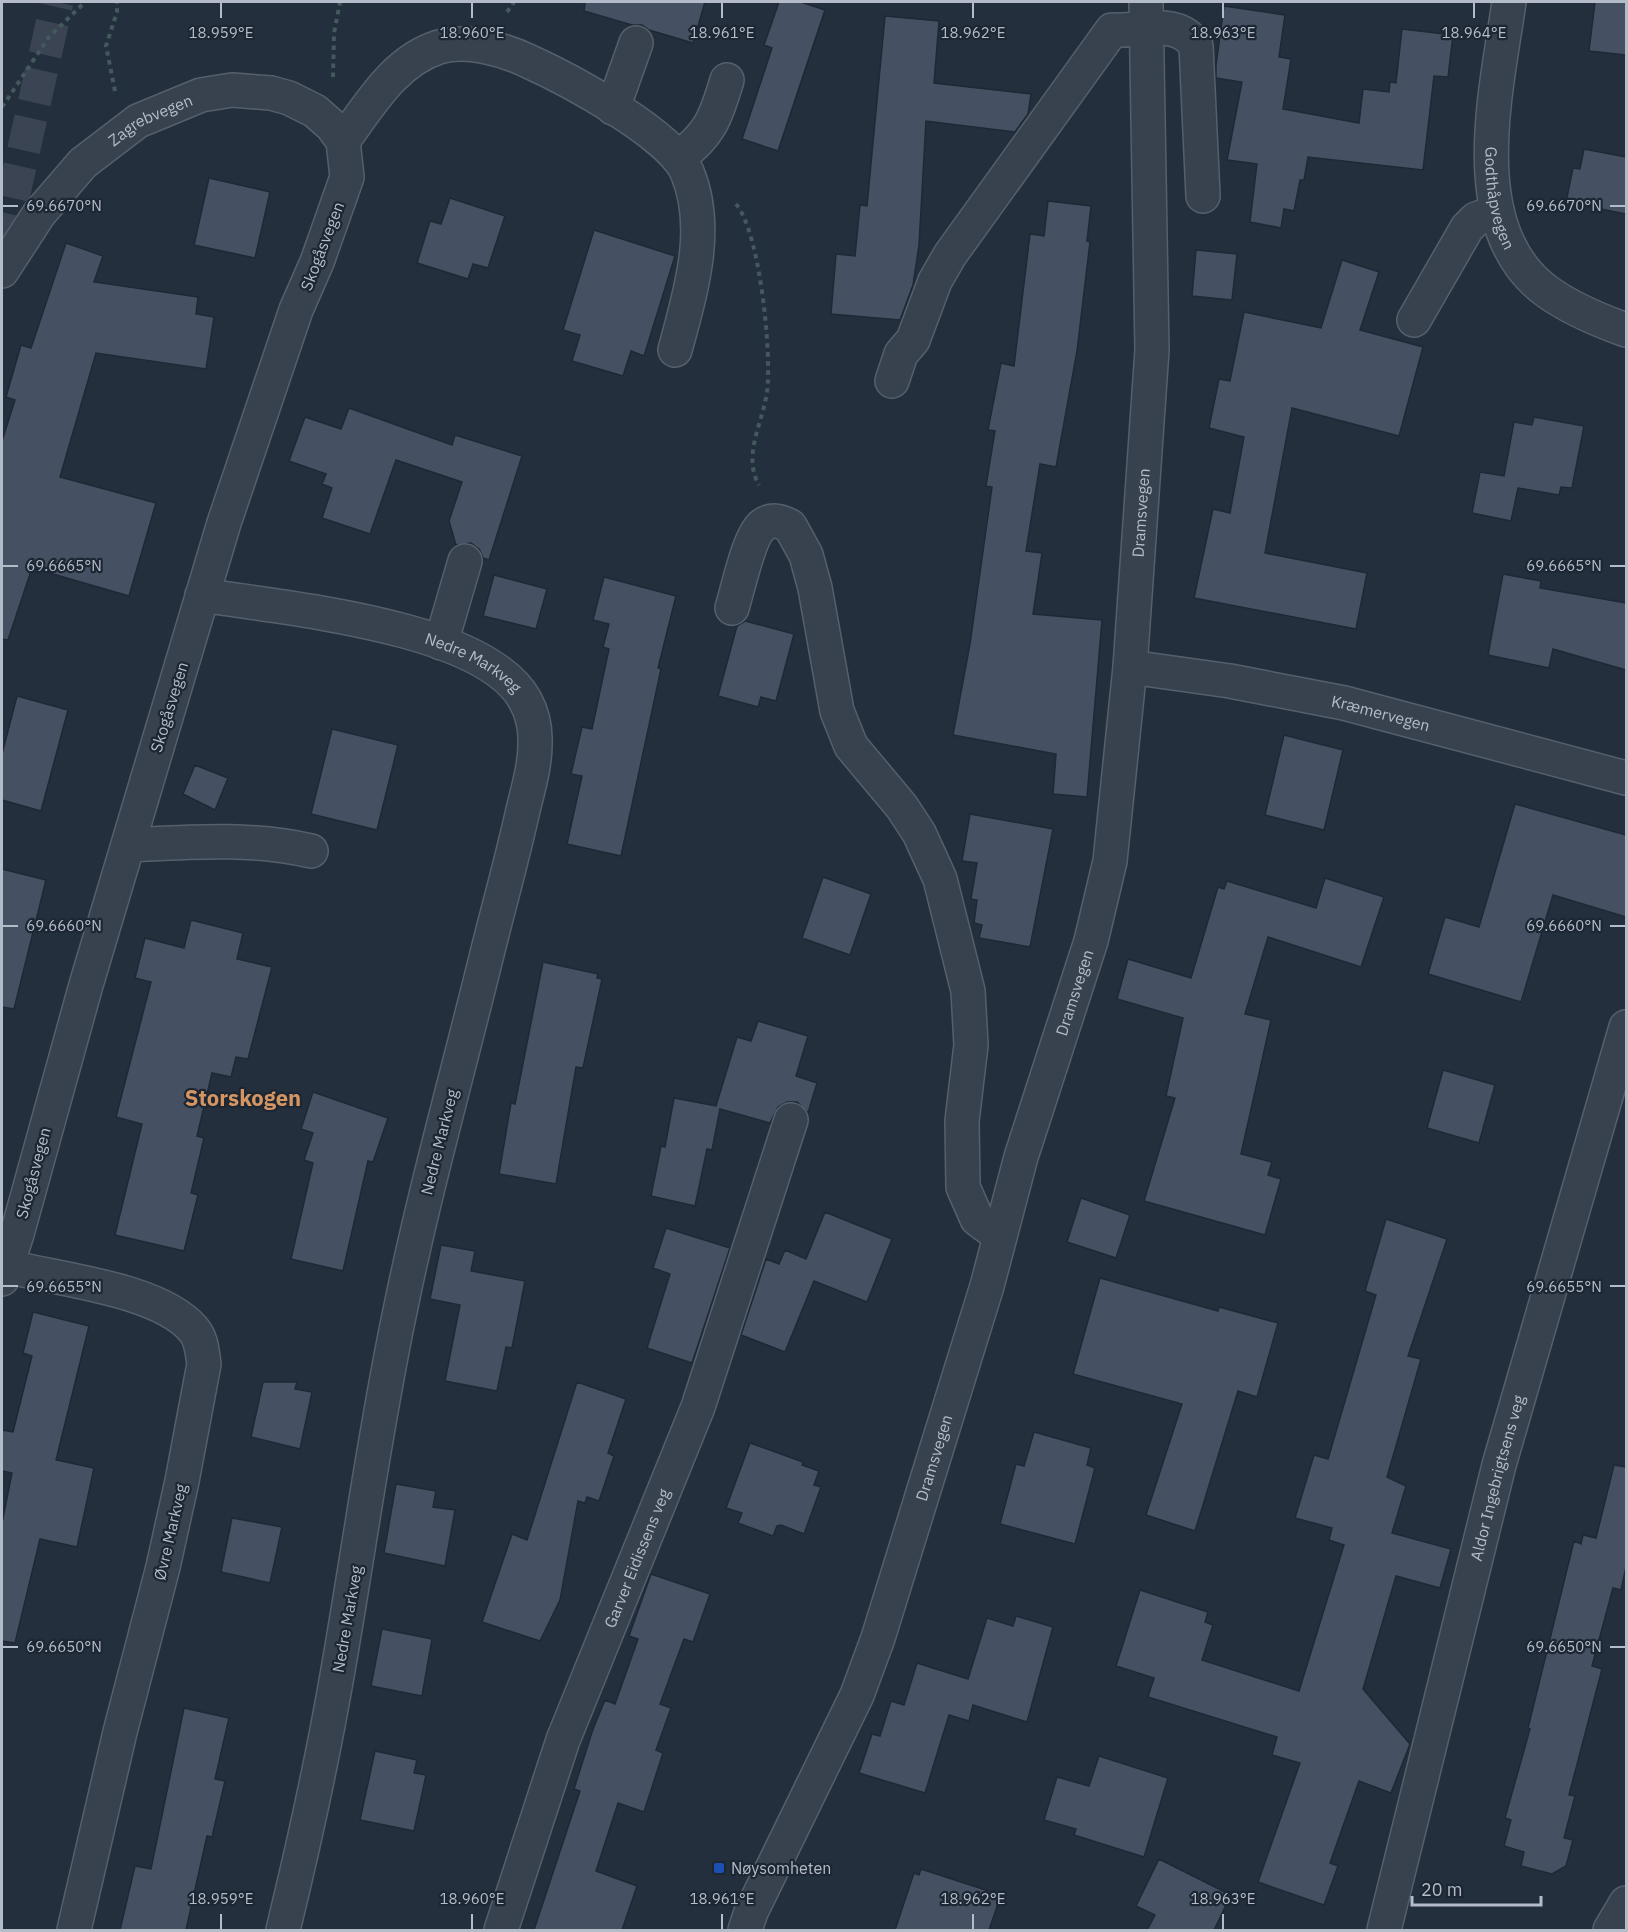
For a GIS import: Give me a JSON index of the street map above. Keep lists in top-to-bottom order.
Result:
{
  "streets": {
    "street": [
      "Zagrebvegen",
      "Godthåpvegen",
      "Skogåsvegen",
      "Dramsvegen",
      "Nedre Markveg",
      "Kræmervegen",
      "Aldor Ingebrigtsens veg",
      "Øvre Markveg",
      "Garver Eidissens veg"
    ]
  },
  "crossings": [
    ["Zagrebvegen", "Skogåsvegen"],
    ["Skogåsvegen", "Nedre Markveg"],
    ["Skogåsvegen", "Øvre Markveg"],
    ["Dramsvegen", "Kræmervegen"]
  ],
  "districts": ["Storskogen"],
  "places": {
    "transit": ["Nøysomheten"]
  },
  "scale_bar": "20 m",
  "coordinates": [
    "18.959°E",
    "18.960°E",
    "18.961°E",
    "18.962°E",
    "18.963°E",
    "18.964°E",
    "69.6670°N",
    "69.6665°N",
    "69.6660°N",
    "69.6655°N",
    "69.6650°N"
  ]
}
